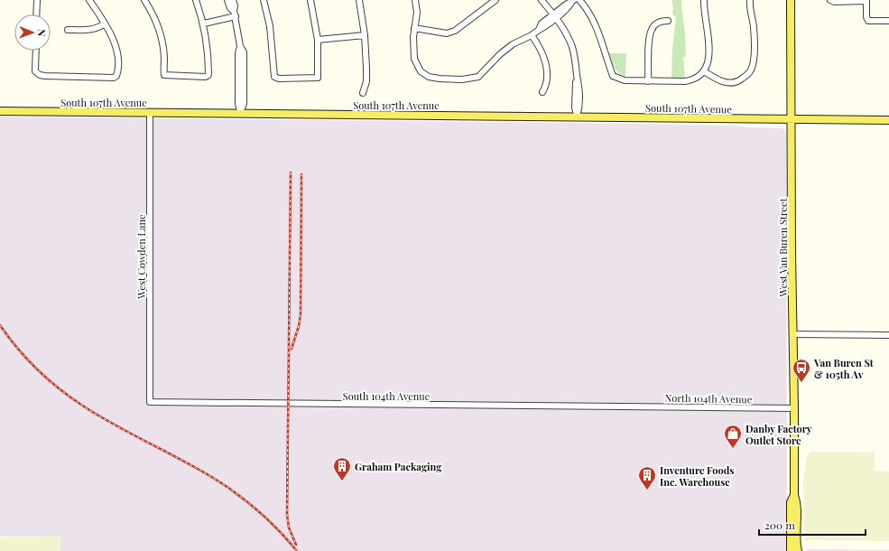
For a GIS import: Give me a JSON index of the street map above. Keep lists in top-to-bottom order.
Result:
{
  "streets": {
    "main road": ["South 107th Avenue", "West Van Buren Street"],
    "street": ["West Cowden Lane", "South 104th Avenue", "North 104th Avenue"]
  },
  "crossings": [
    ["South 107th Avenue", "West Van Buren Street"],
    ["South 107th Avenue", "West Cowden Lane"],
    ["West Van Buren Street", "North 104th Avenue"],
    ["West Cowden Lane", "South 104th Avenue"],
    ["South 104th Avenue", "North 104th Avenue"]
  ],
  "places": {
    "bus stop": ["Van Buren St & 105th Av"],
    "shop": ["Danby Factory Outlet Store"],
    "building": ["Graham Packaging", "Inventure Foods Inc. Warehouse"]
  },
  "scale_bar": "200 m",
  "north": "right"
}
